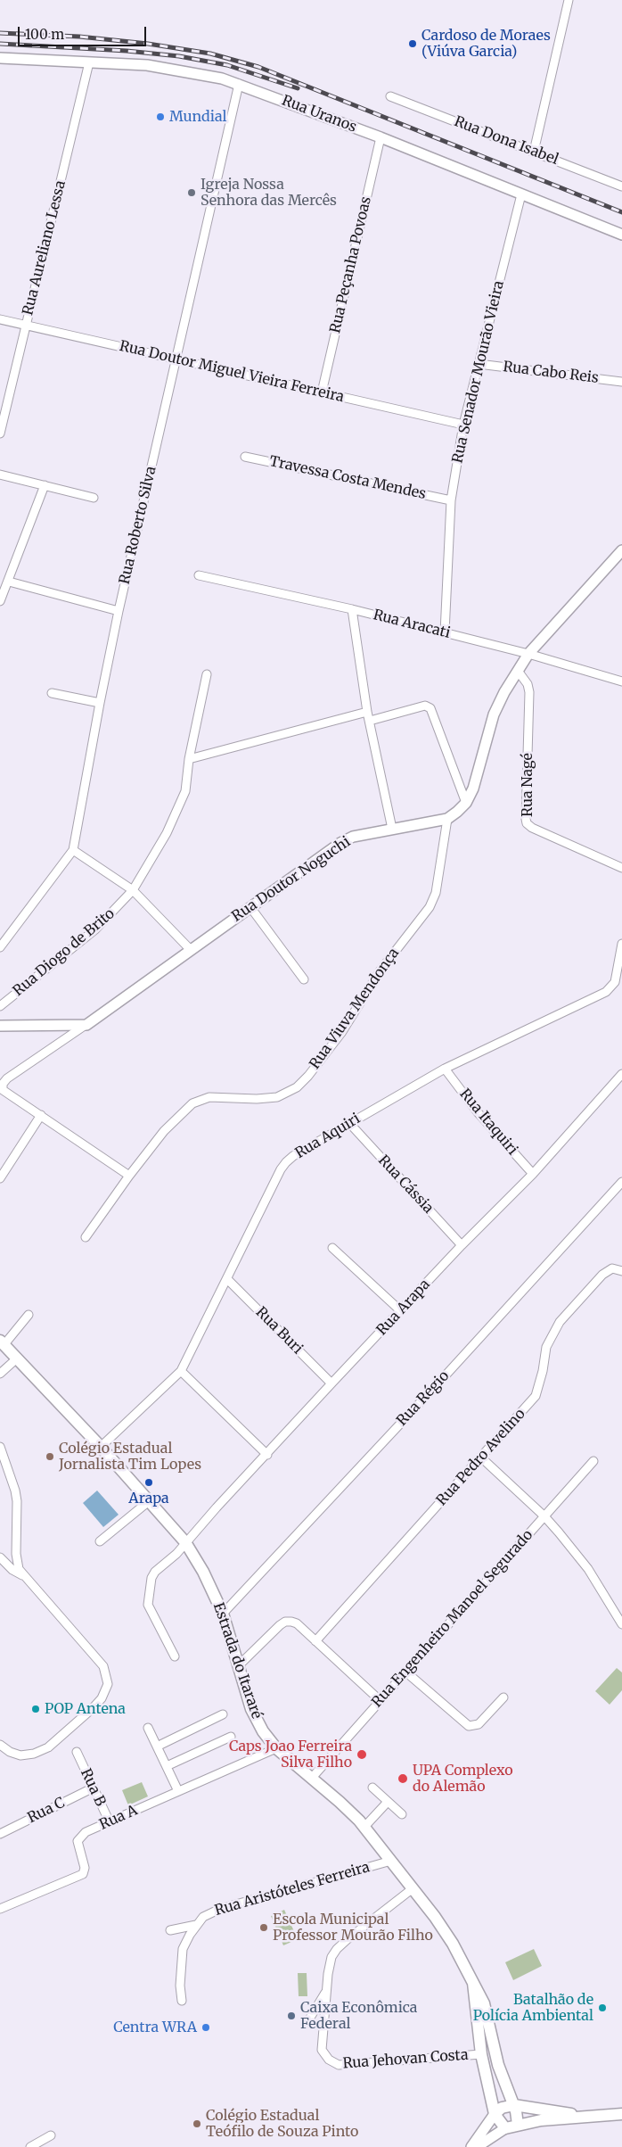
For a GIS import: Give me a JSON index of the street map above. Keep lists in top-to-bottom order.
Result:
{
  "streets": {
    "main road": ["Estrada do Itararé"],
    "street": [
      "Rua Uranos",
      "Rua Dona Isabel",
      "Rua Aureliano Lessa",
      "Rua Peçanha Povoas",
      "Rua Doutor Miguel Vieira Ferreira",
      "Rua Senador Mourão Vieira",
      "Rua Cabo Reis",
      "Travessa Costa Mendes",
      "Rua Roberto Silva",
      "Rua Aracati",
      "Rua Nagé",
      "Rua Doutor Noguchi",
      "Rua Diogo de Brito",
      "Rua Viuva Mendonça",
      "Rua Itaquiri",
      "Rua Aquiri",
      "Rua Cássia",
      "Rua Arapa",
      "Rua Buri",
      "Rua Régio",
      "Rua Pedro Avelino",
      "Rua Engenheiro Manoel Segurado",
      "Rua B",
      "Rua C",
      "Rua A",
      "Rua Aristóteles Ferreira",
      "Rua Jehovan Costa"
    ]
  },
  "crossings": [
    ["Rua Uranos", "Rua Aureliano Lessa"],
    ["Rua Uranos", "Rua Peçanha Povoas"],
    ["Rua Uranos", "Rua Senador Mourão Vieira"],
    ["Rua Uranos", "Rua Roberto Silva"],
    ["Rua Aureliano Lessa", "Rua Doutor Miguel Vieira Ferreira"],
    ["Rua Peçanha Povoas", "Rua Doutor Miguel Vieira Ferreira"],
    ["Rua Doutor Miguel Vieira Ferreira", "Rua Senador Mourão Vieira"],
    ["Rua Doutor Miguel Vieira Ferreira", "Rua Roberto Silva"],
    ["Rua Senador Mourão Vieira", "Rua Cabo Reis"],
    ["Rua Senador Mourão Vieira", "Travessa Costa Mendes"],
    ["Rua Senador Mourão Vieira", "Rua Aracati"],
    ["Rua Doutor Noguchi", "Rua Viuva Mendonça"],
    ["Rua Itaquiri", "Rua Aquiri"],
    ["Rua Itaquiri", "Rua Arapa"],
    ["Rua Aquiri", "Rua Cássia"],
    ["Rua Aquiri", "Rua Buri"],
    ["Rua Aquiri", "Estrada do Itararé"],
    ["Rua Cássia", "Rua Arapa"],
    ["Rua Arapa", "Rua Buri"],
    ["Rua Arapa", "Estrada do Itararé"],
    ["Rua Régio", "Estrada do Itararé"],
    ["Rua Engenheiro Manoel Segurado", "Estrada do Itararé"],
    ["Estrada do Itararé", "Rua A"],
    ["Estrada do Itararé", "Rua Aristóteles Ferreira"],
    ["Estrada do Itararé", "Rua Jehovan Costa"],
    ["Rua B", "Rua C"],
    ["Rua B", "Rua A"]
  ],
  "places": [
    "Cardoso de Moraes (Viúva Garcia)",
    "Mundial",
    "Igreja Nossa Senhora das Mercês",
    "Colégio Estadual Jornalista Tim Lopes",
    "Arapa",
    "POP Antena",
    "Caps Joao Ferreira Silva Filho",
    "UPA Complexo do Alemão",
    "Escola Municipal Professor Mourão Filho",
    "Batalhão de Polícia Ambiental",
    "Caixa Econômica Federal",
    "Centra WRA",
    "Colégio Estadual Teófilo de Souza Pinto"
  ],
  "scale_bar": "100 m"
}
